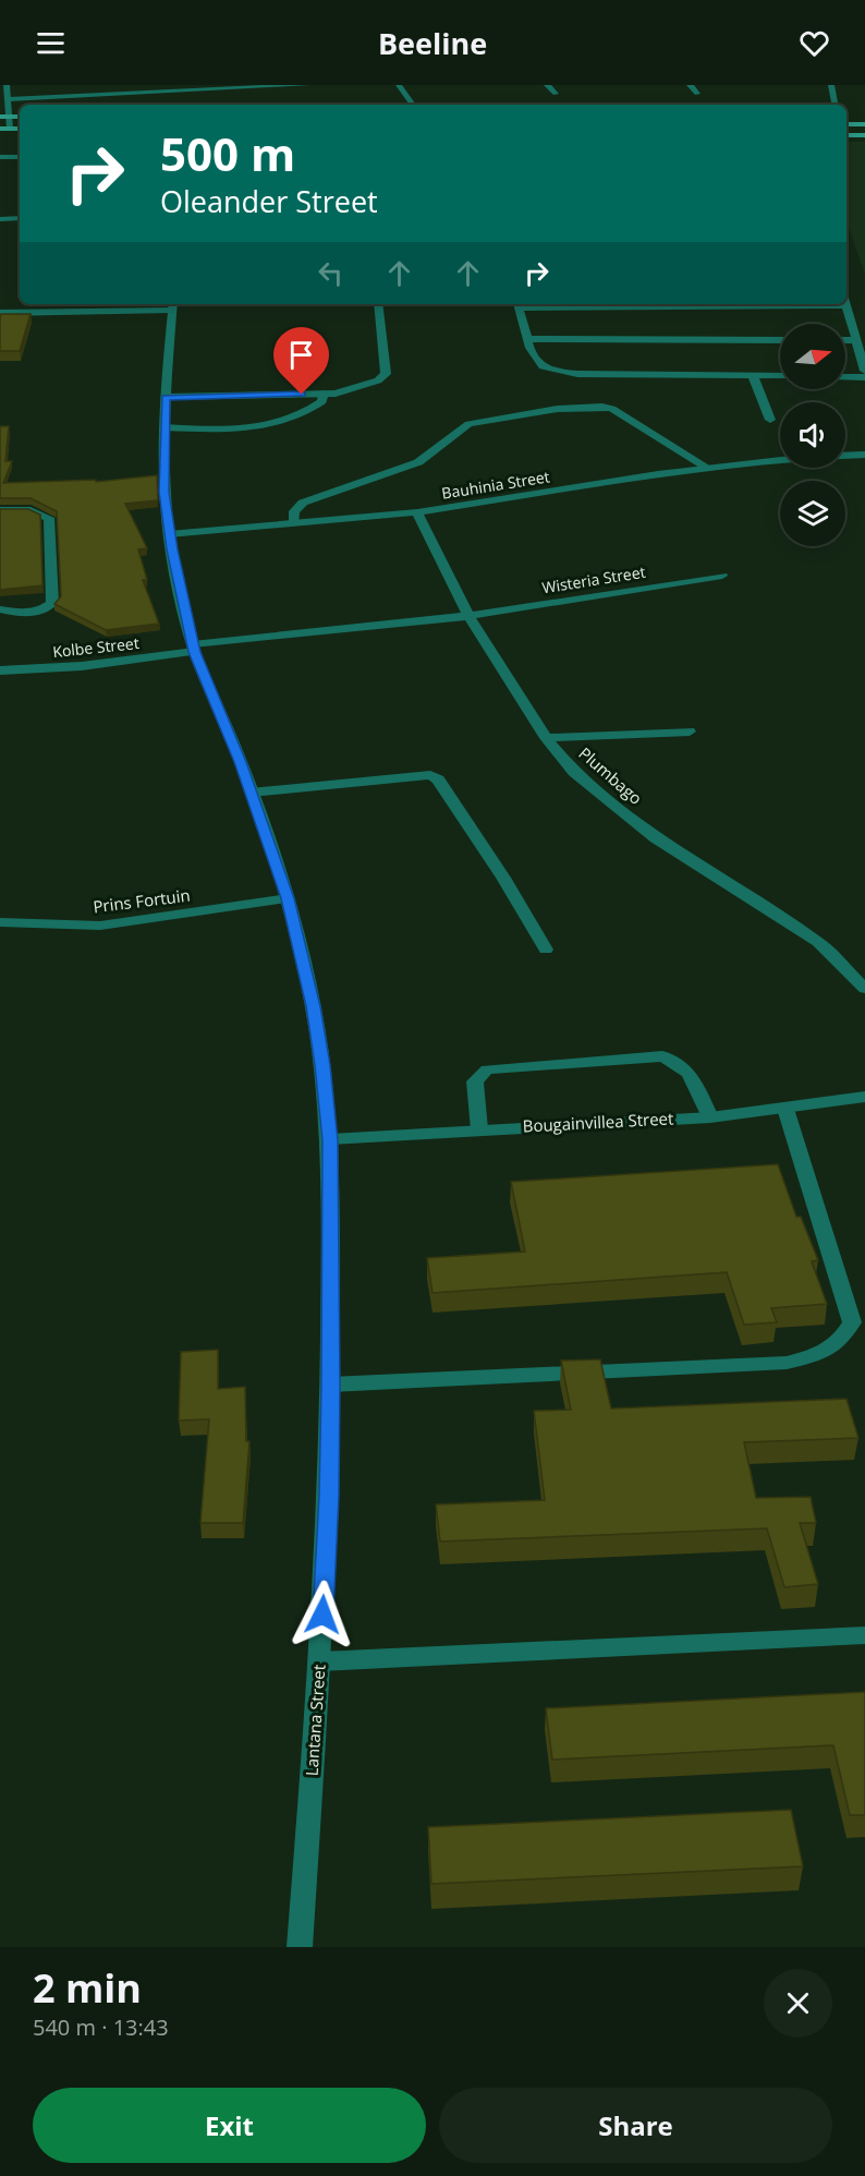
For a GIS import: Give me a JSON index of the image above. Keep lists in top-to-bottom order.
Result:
{
  "streets": {
    "street": [
      "Bauhinia Street",
      "Wisteria Street",
      "Kolbe Street",
      "Plumbago",
      "Prins Fortuin",
      "Bougainvillea Street",
      "Lantana Street"
    ]
  },
  "crossings": [
    ["Bauhinia Street", "Plumbago"],
    ["Bauhinia Street", "Lantana Street"],
    ["Wisteria Street", "Kolbe Street"],
    ["Wisteria Street", "Plumbago"],
    ["Wisteria Street", "Lantana Street"],
    ["Kolbe Street", "Lantana Street"],
    ["Prins Fortuin", "Lantana Street"],
    ["Bougainvillea Street", "Lantana Street"]
  ],
  "north": "right",
  "page": {
    "header": "Beeline",
    "turn": ["500 m", "Oleander Street"],
    "heading": ["2 min", "540 m · 13:43"],
    "buttons": ["Exit", "Share"]
  }
}
